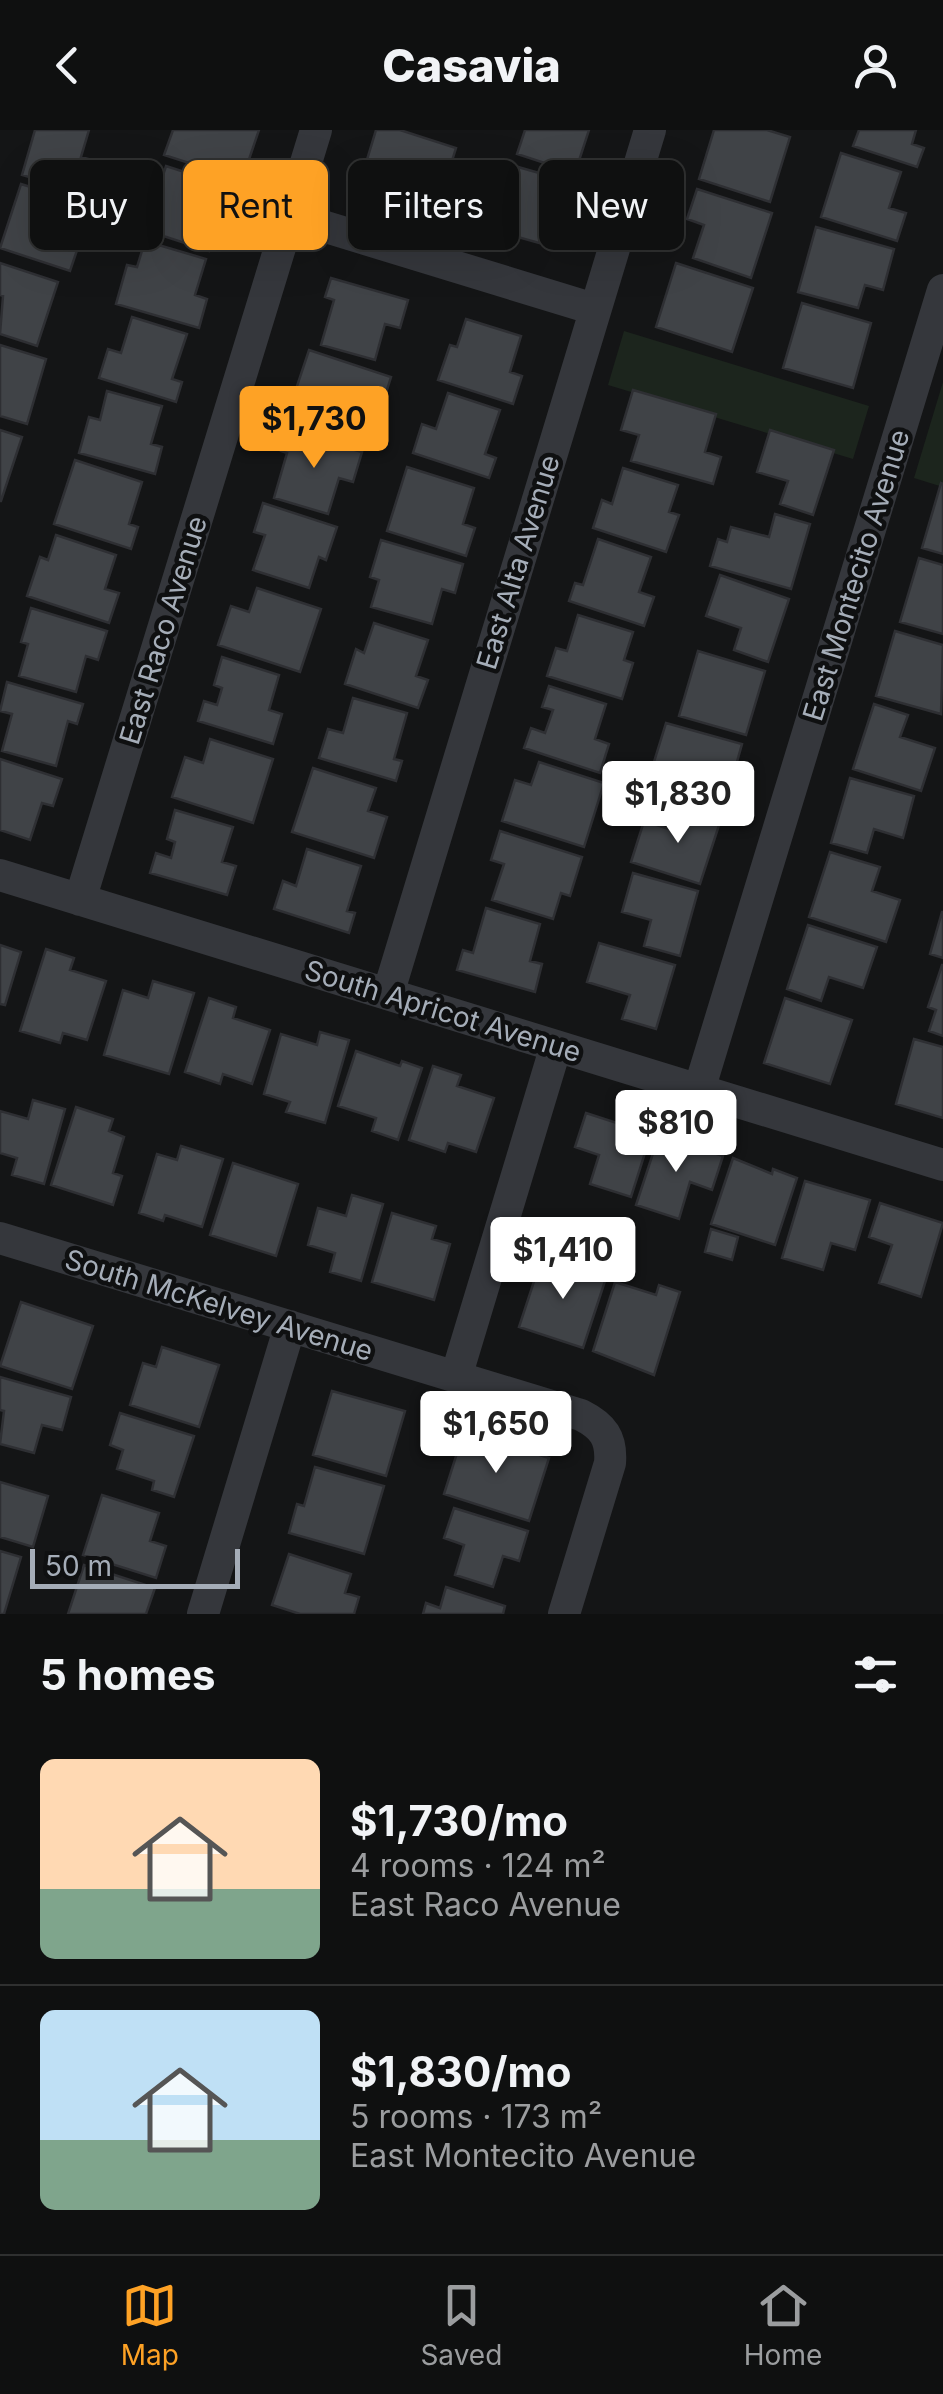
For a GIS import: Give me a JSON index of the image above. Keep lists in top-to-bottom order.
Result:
{
  "streets": {
    "street": [
      "East Alta Avenue",
      "East Montecito Avenue",
      "East Raco Avenue",
      "South Apricot Avenue",
      "South McKelvey Avenue"
    ]
  },
  "crossings": [
    ["East Alta Avenue", "South Apricot Avenue"],
    ["East Montecito Avenue", "South Apricot Avenue"],
    ["East Raco Avenue", "South Apricot Avenue"]
  ],
  "scale_bar": "50 m",
  "page": {
    "header": "Casavia",
    "chip": [
      "Buy",
      "Rent",
      "Filters",
      "New"
    ],
    "price": [
      "$1,730",
      "$1,830",
      "$810",
      "$1,410",
      "$1,650"
    ],
    "scale": "50 m",
    "heading": "5 homes",
    "list": [
      {
        "name": "$1,730/mo",
        "note": "4 rooms · 124 m² · East Raco Avenue"
      },
      {
        "name": "$1,830/mo",
        "note": "5 rooms · 173 m² · East Montecito Avenue"
      }
    ],
    "tabs": ["Map", "Saved", "Home"]
  }
}
